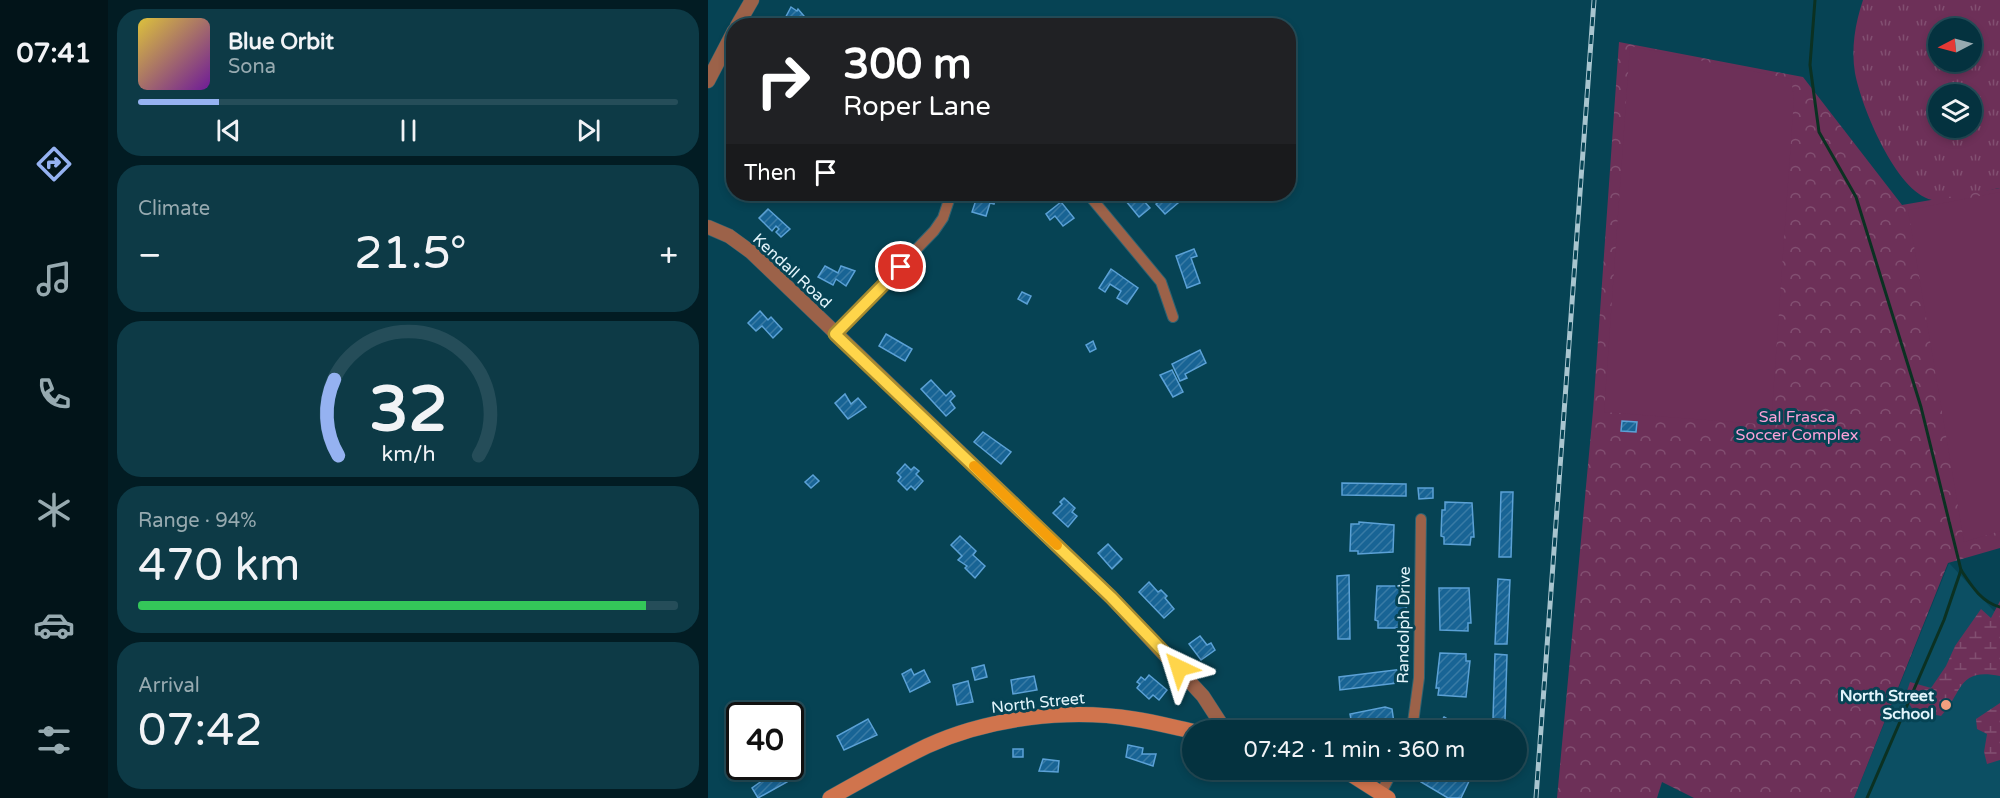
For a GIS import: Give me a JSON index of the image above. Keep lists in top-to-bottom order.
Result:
{
  "streets": {
    "main road": ["North Street"],
    "street": ["Kendall Road", "Randolph Drive"]
  },
  "parks": ["Sal Frasca Soccer Complex"],
  "places": ["North Street School"],
  "north": "left",
  "page": {
    "tabs": "07:41",
    "song": ["Blue Orbit", "Sona"],
    "turn": ["300 m", "Roper Lane"],
    "then": "Then",
    "tile": [
      "Climate",
      ["Range · 94%", "470 km"],
      ["Arrival", "07:42"]
    ],
    "heat": ["−", "21.5°", "+"],
    "limit": "40",
    "trip": "07:42 · 1 min · 360 m",
    "gauge": ["32", "km/h"]
  }
}
